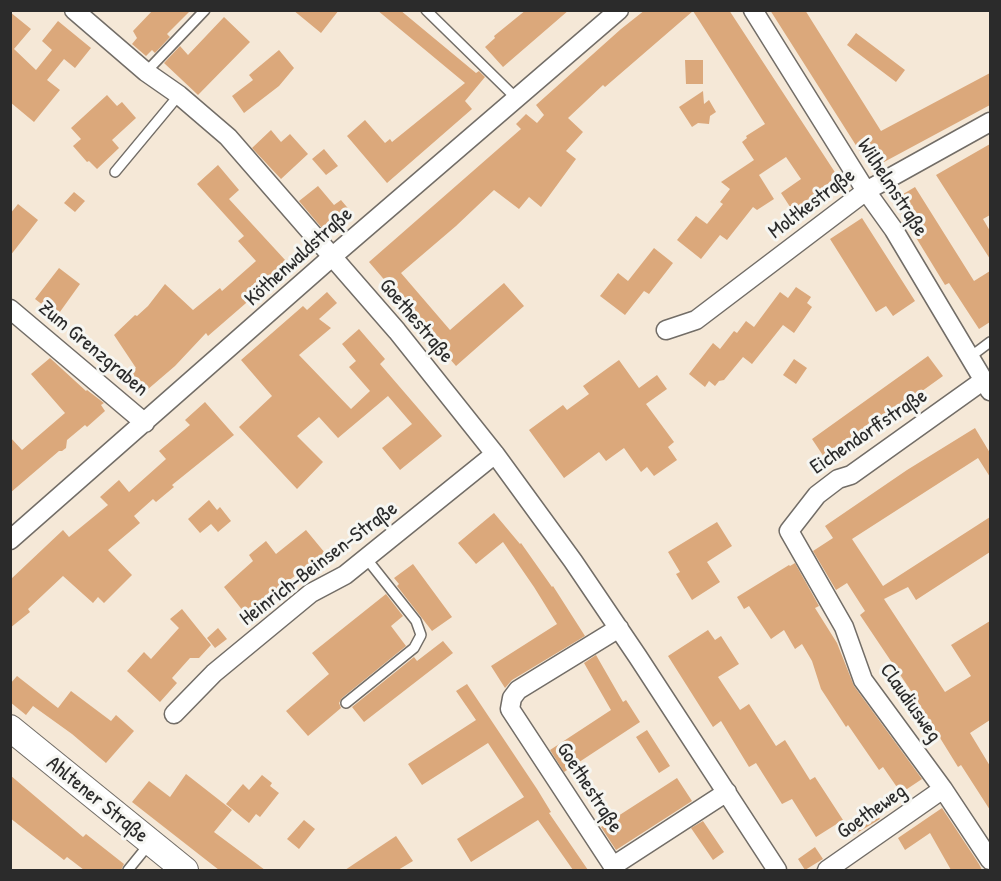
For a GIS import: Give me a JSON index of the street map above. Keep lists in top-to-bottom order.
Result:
{
  "streets": {
    "main road": ["Ahltener Straße"],
    "street": [
      "Wilhelmstraße",
      "Moltkestraße",
      "Köthenwaldstraße",
      "Goethestraße",
      "Zum Grenzgraben",
      "Eichendorffstraße",
      "Heinrich-Beinsen-Straße",
      "Claudiusweg",
      "Goetheweg"
    ]
  },
  "crossings": [
    ["Wilhelmstraße", "Moltkestraße"],
    ["Wilhelmstraße", "Eichendorffstraße"],
    ["Köthenwaldstraße", "Goethestraße"],
    ["Köthenwaldstraße", "Zum Grenzgraben"],
    ["Goethestraße", "Heinrich-Beinsen-Straße"],
    ["Eichendorffstraße", "Claudiusweg"],
    ["Claudiusweg", "Goetheweg"]
  ]
}
